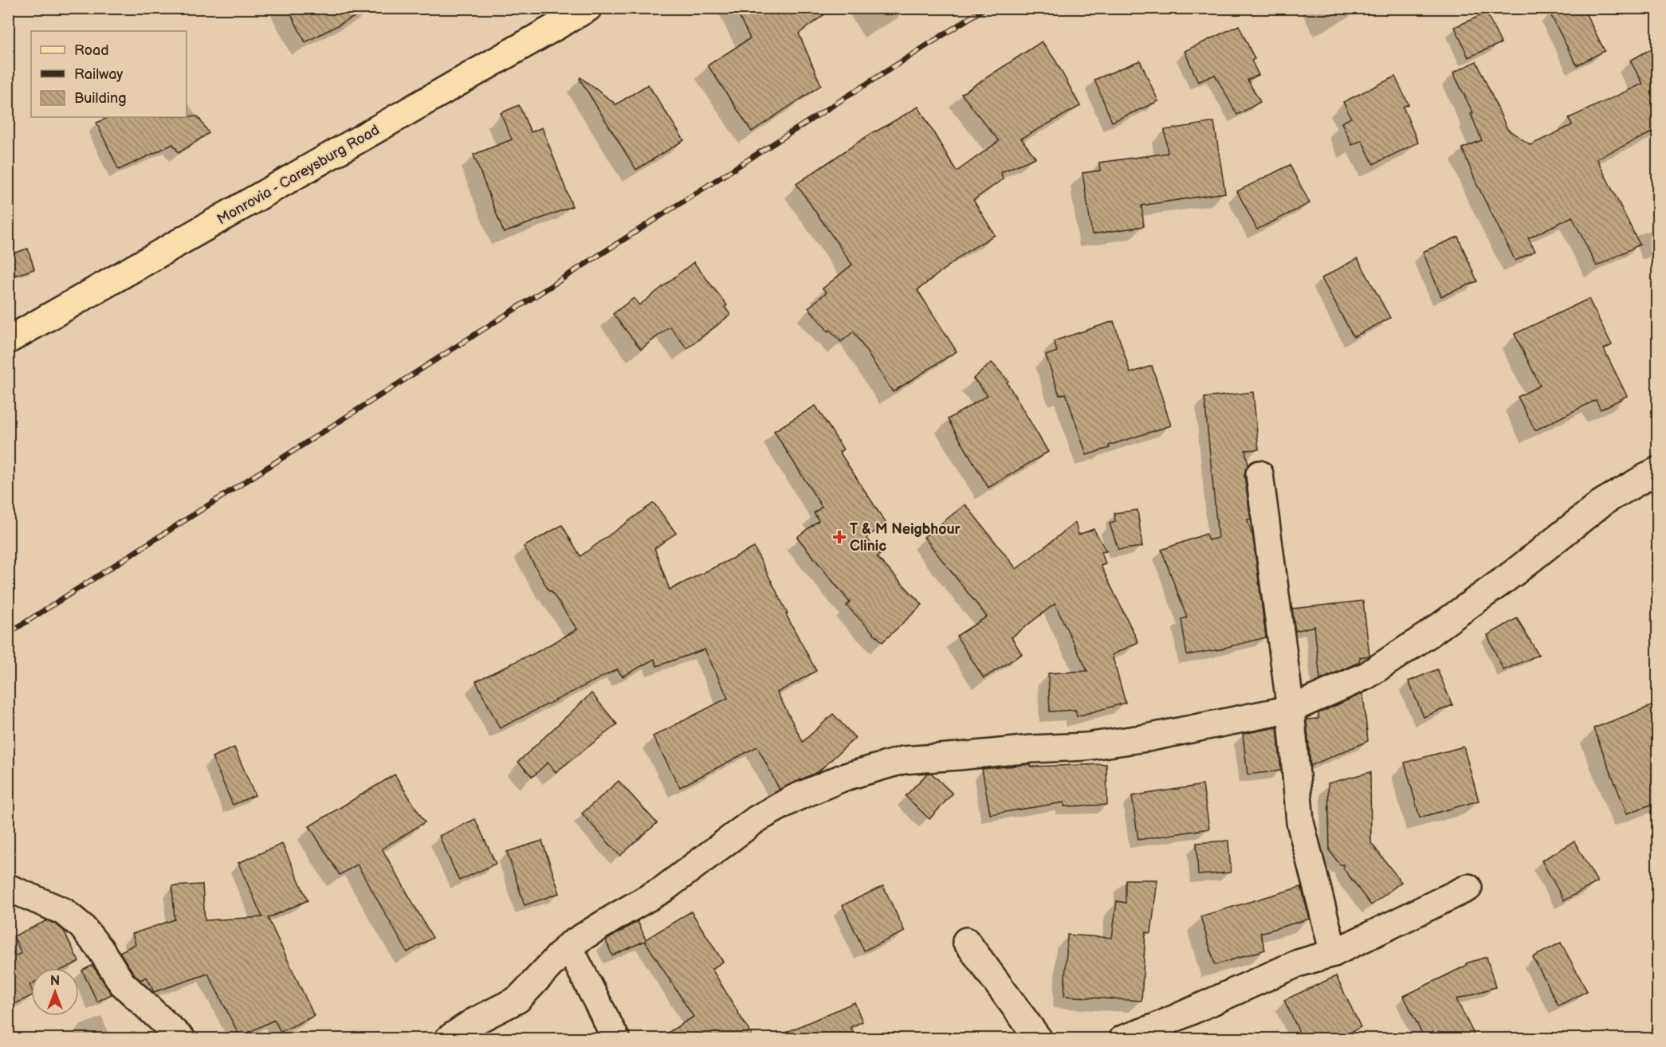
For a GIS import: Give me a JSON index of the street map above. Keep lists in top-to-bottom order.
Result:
{
  "streets": {
    "main road": ["Monrovia - Careysburg Road"]
  },
  "places": {
    "health": ["T & M Neigbhour Clinic"]
  },
  "legend": ["Road", "Railway", "Building"],
  "north": "top"
}
